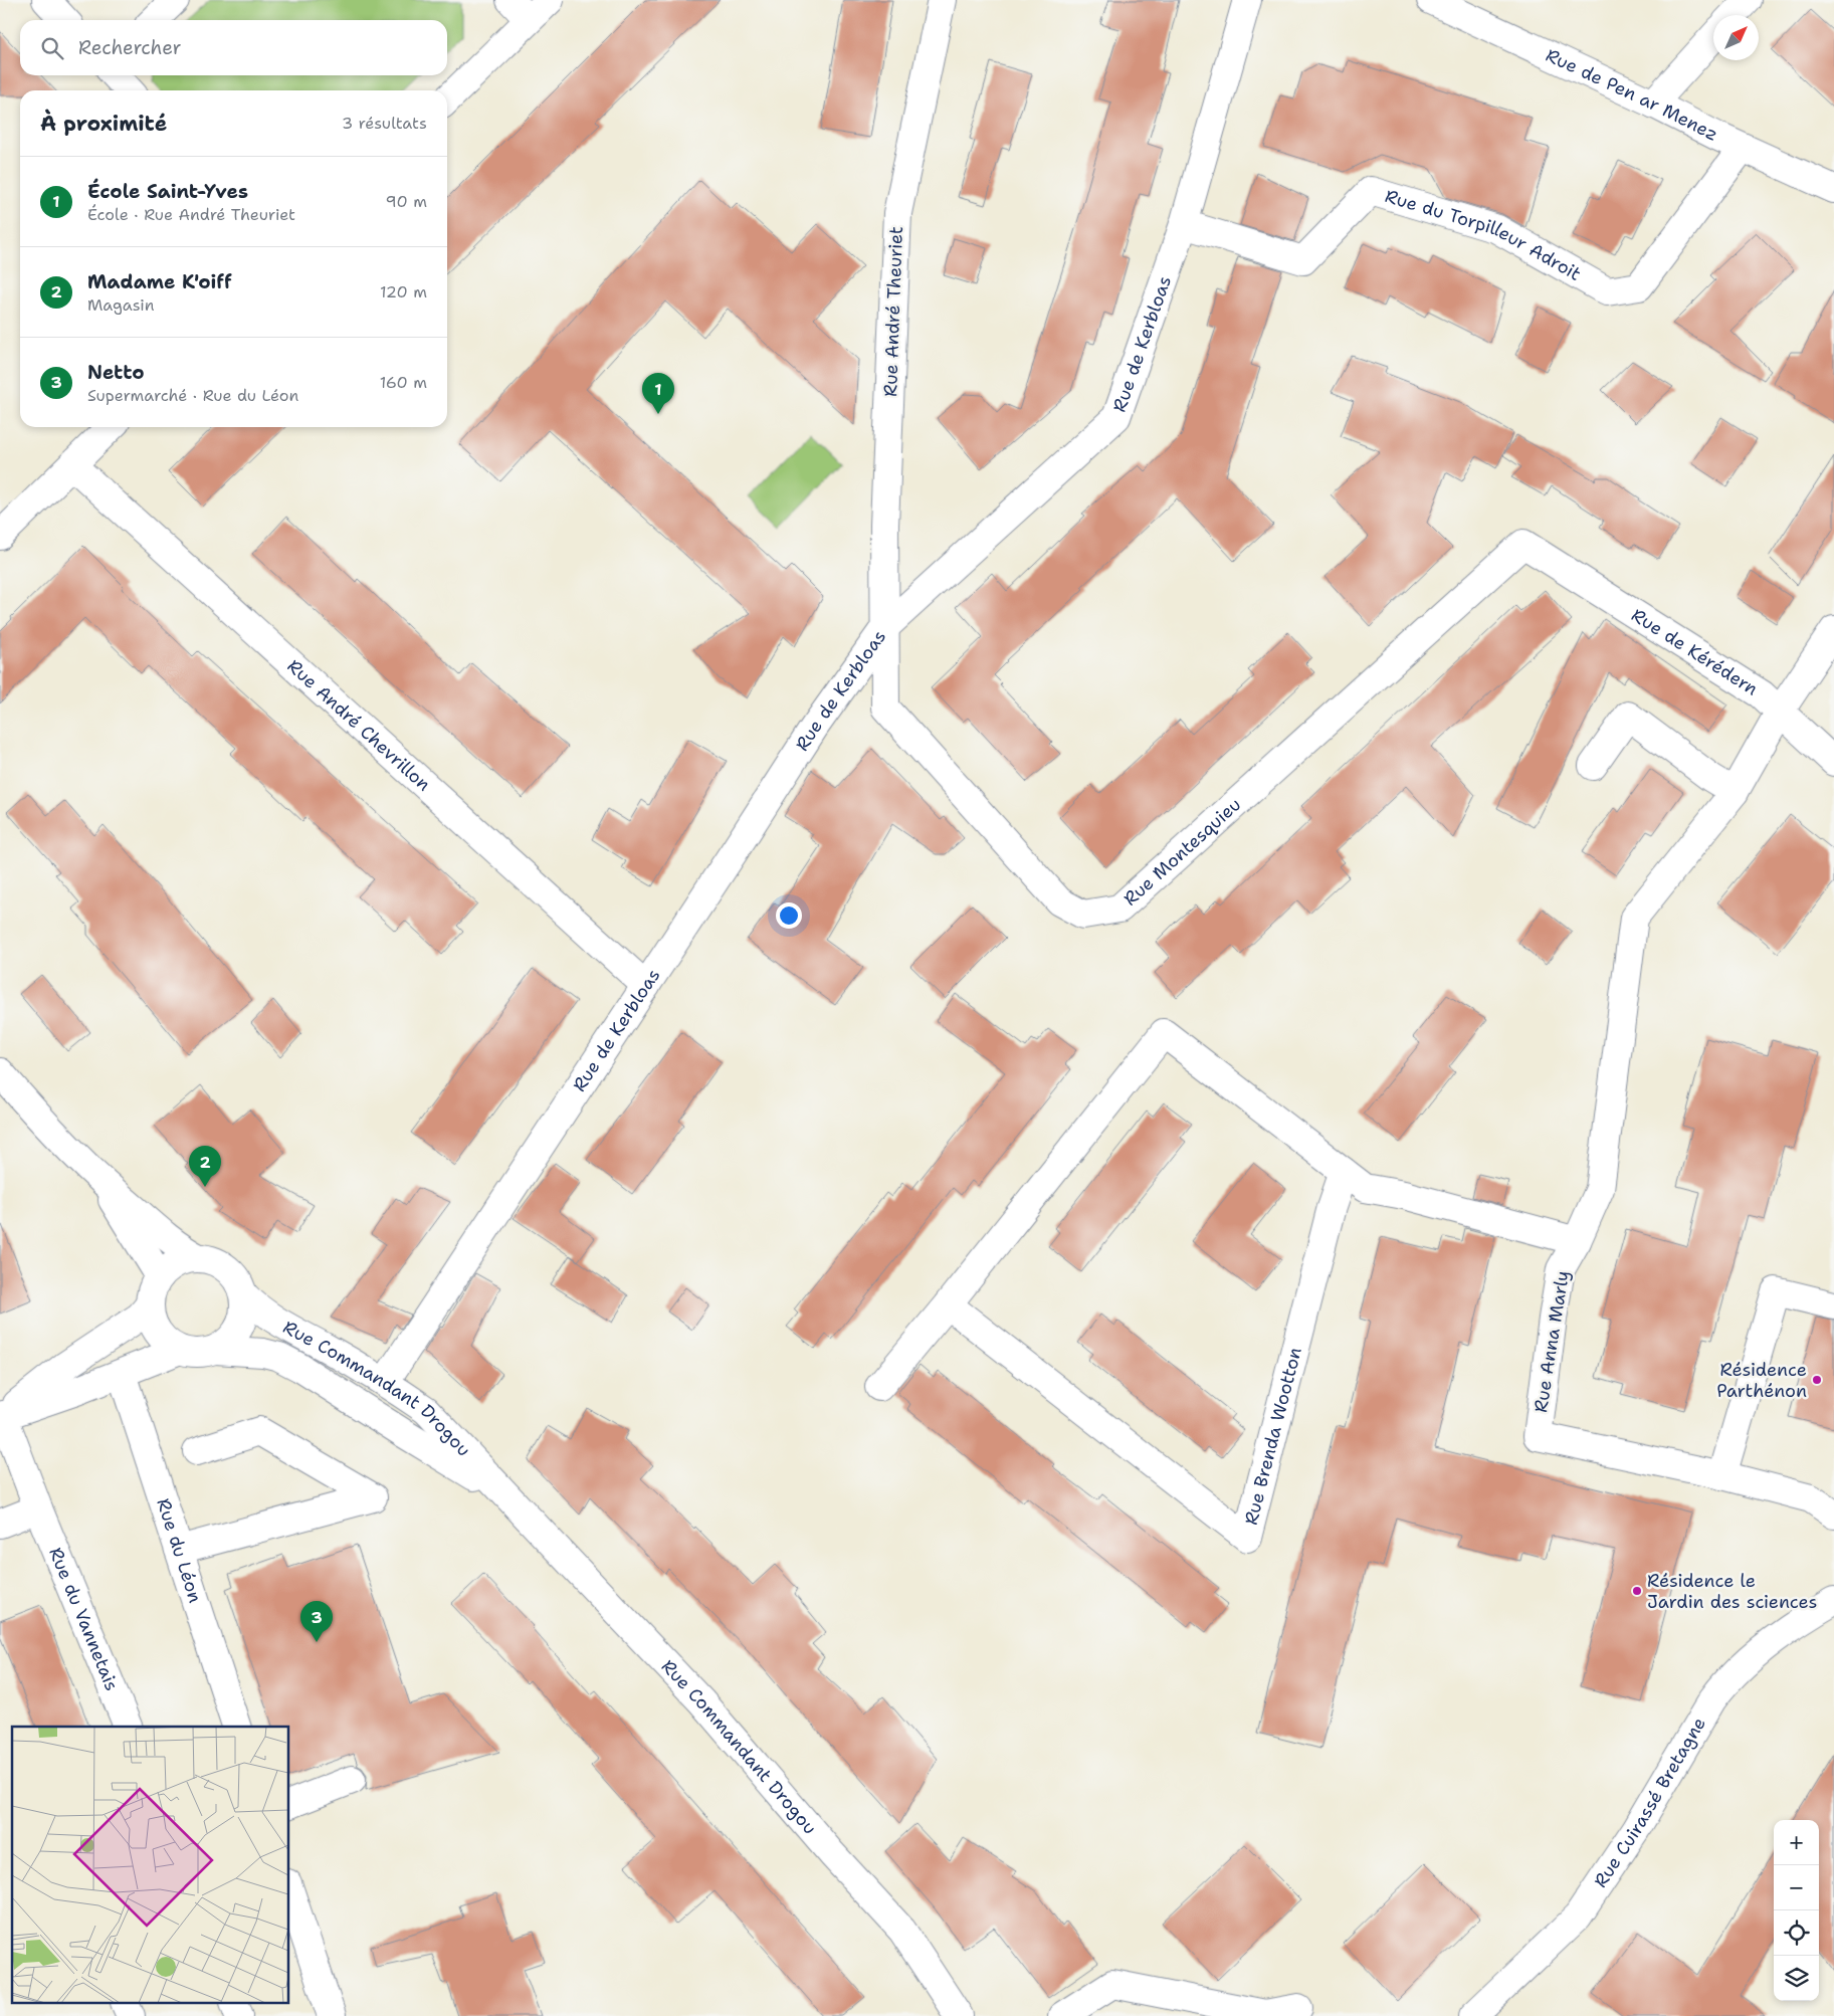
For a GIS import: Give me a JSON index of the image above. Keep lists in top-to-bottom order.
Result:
{
  "streets": {
    "street": [
      "Rue de Pen ar Menez",
      "Rue du Torpilleur Adroit",
      "Rue André Theuriet",
      "Rue de Kerbloas",
      "Rue de Kérédern",
      "Rue André Chevrillon",
      "Rue Montesquieu",
      "Rue Anna Marly",
      "Rue Commandant Drogou",
      "Rue Brenda Wootton",
      "Rue du Léon",
      "Rue du Vannetais",
      "Rue Cuirassé Bretagne"
    ]
  },
  "crossings": [
    ["Rue de Pen ar Menez", "Rue du Torpilleur Adroit"],
    ["Rue du Torpilleur Adroit", "Rue de Kerbloas"],
    ["Rue André Theuriet", "Rue de Kerbloas"],
    ["Rue André Theuriet", "Rue Montesquieu"],
    ["Rue de Kerbloas", "Rue André Chevrillon"],
    ["Rue de Kerbloas", "Rue Montesquieu"],
    ["Rue de Kerbloas", "Rue Commandant Drogou"],
    ["Rue de Kérédern", "Rue Montesquieu"]
  ],
  "places": ["Résidence Parthénon", "Résidence le Jardin des sciences"],
  "north": "top right",
  "page": {
    "search": "Rechercher",
    "heading": ["À proximité", "3 résultats"],
    "list": [
      {
        "mark": "1",
        "name": "École Saint-Yves",
        "note": "École · Rue André Theuriet",
        "value": "90 m"
      },
      {
        "mark": "2",
        "name": "Madame K'oiff",
        "note": "Magasin",
        "value": "120 m"
      },
      {
        "mark": "3",
        "name": "Netto",
        "note": "Supermarché · Rue du Léon",
        "value": "160 m"
      }
    ],
    "pins": ["1", "2", "3"],
    "map_buttons": ["+", "−"]
  }
}
